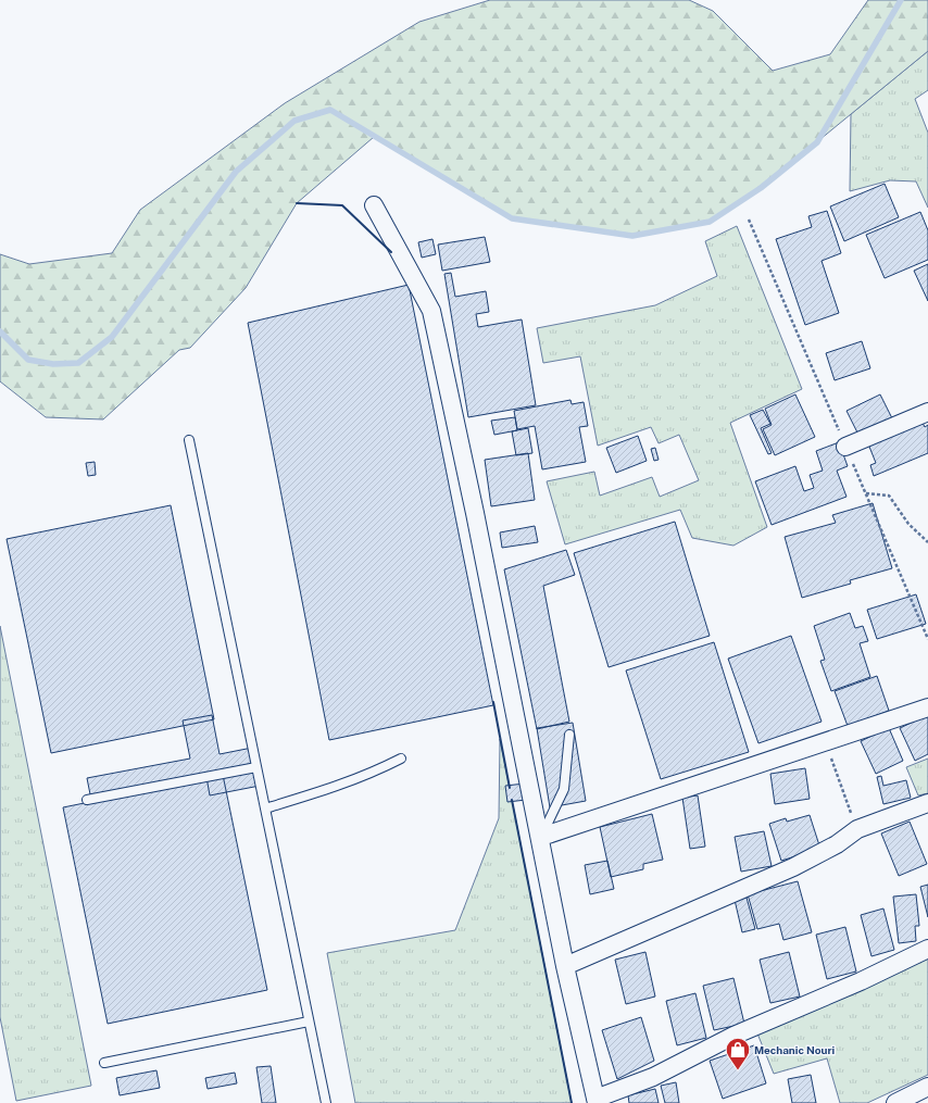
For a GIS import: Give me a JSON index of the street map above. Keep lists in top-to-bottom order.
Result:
{
  "places": {
    "shop": ["Mechanic Nouri"]
  }
}
